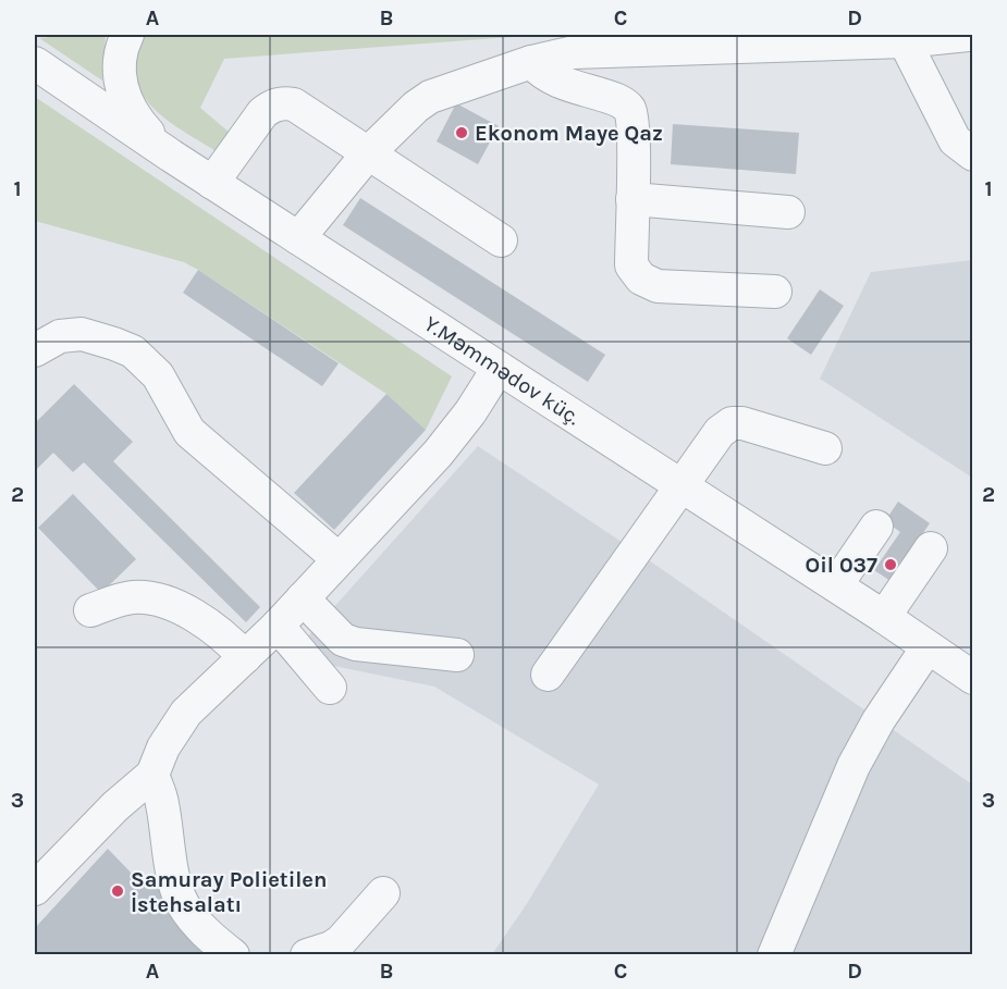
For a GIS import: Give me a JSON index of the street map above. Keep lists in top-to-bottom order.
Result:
{
  "streets": {
    "street": ["Y.Məmmədov küç."]
  },
  "places": ["Ekonom Maye Qaz", "Oil 037", "Samuray Polietilen İstehsalatı"],
  "grid": {
    "columns": [
      "A",
      "B",
      "C",
      "D"
    ],
    "rows": ["1", "2", "3"]
  }
}
